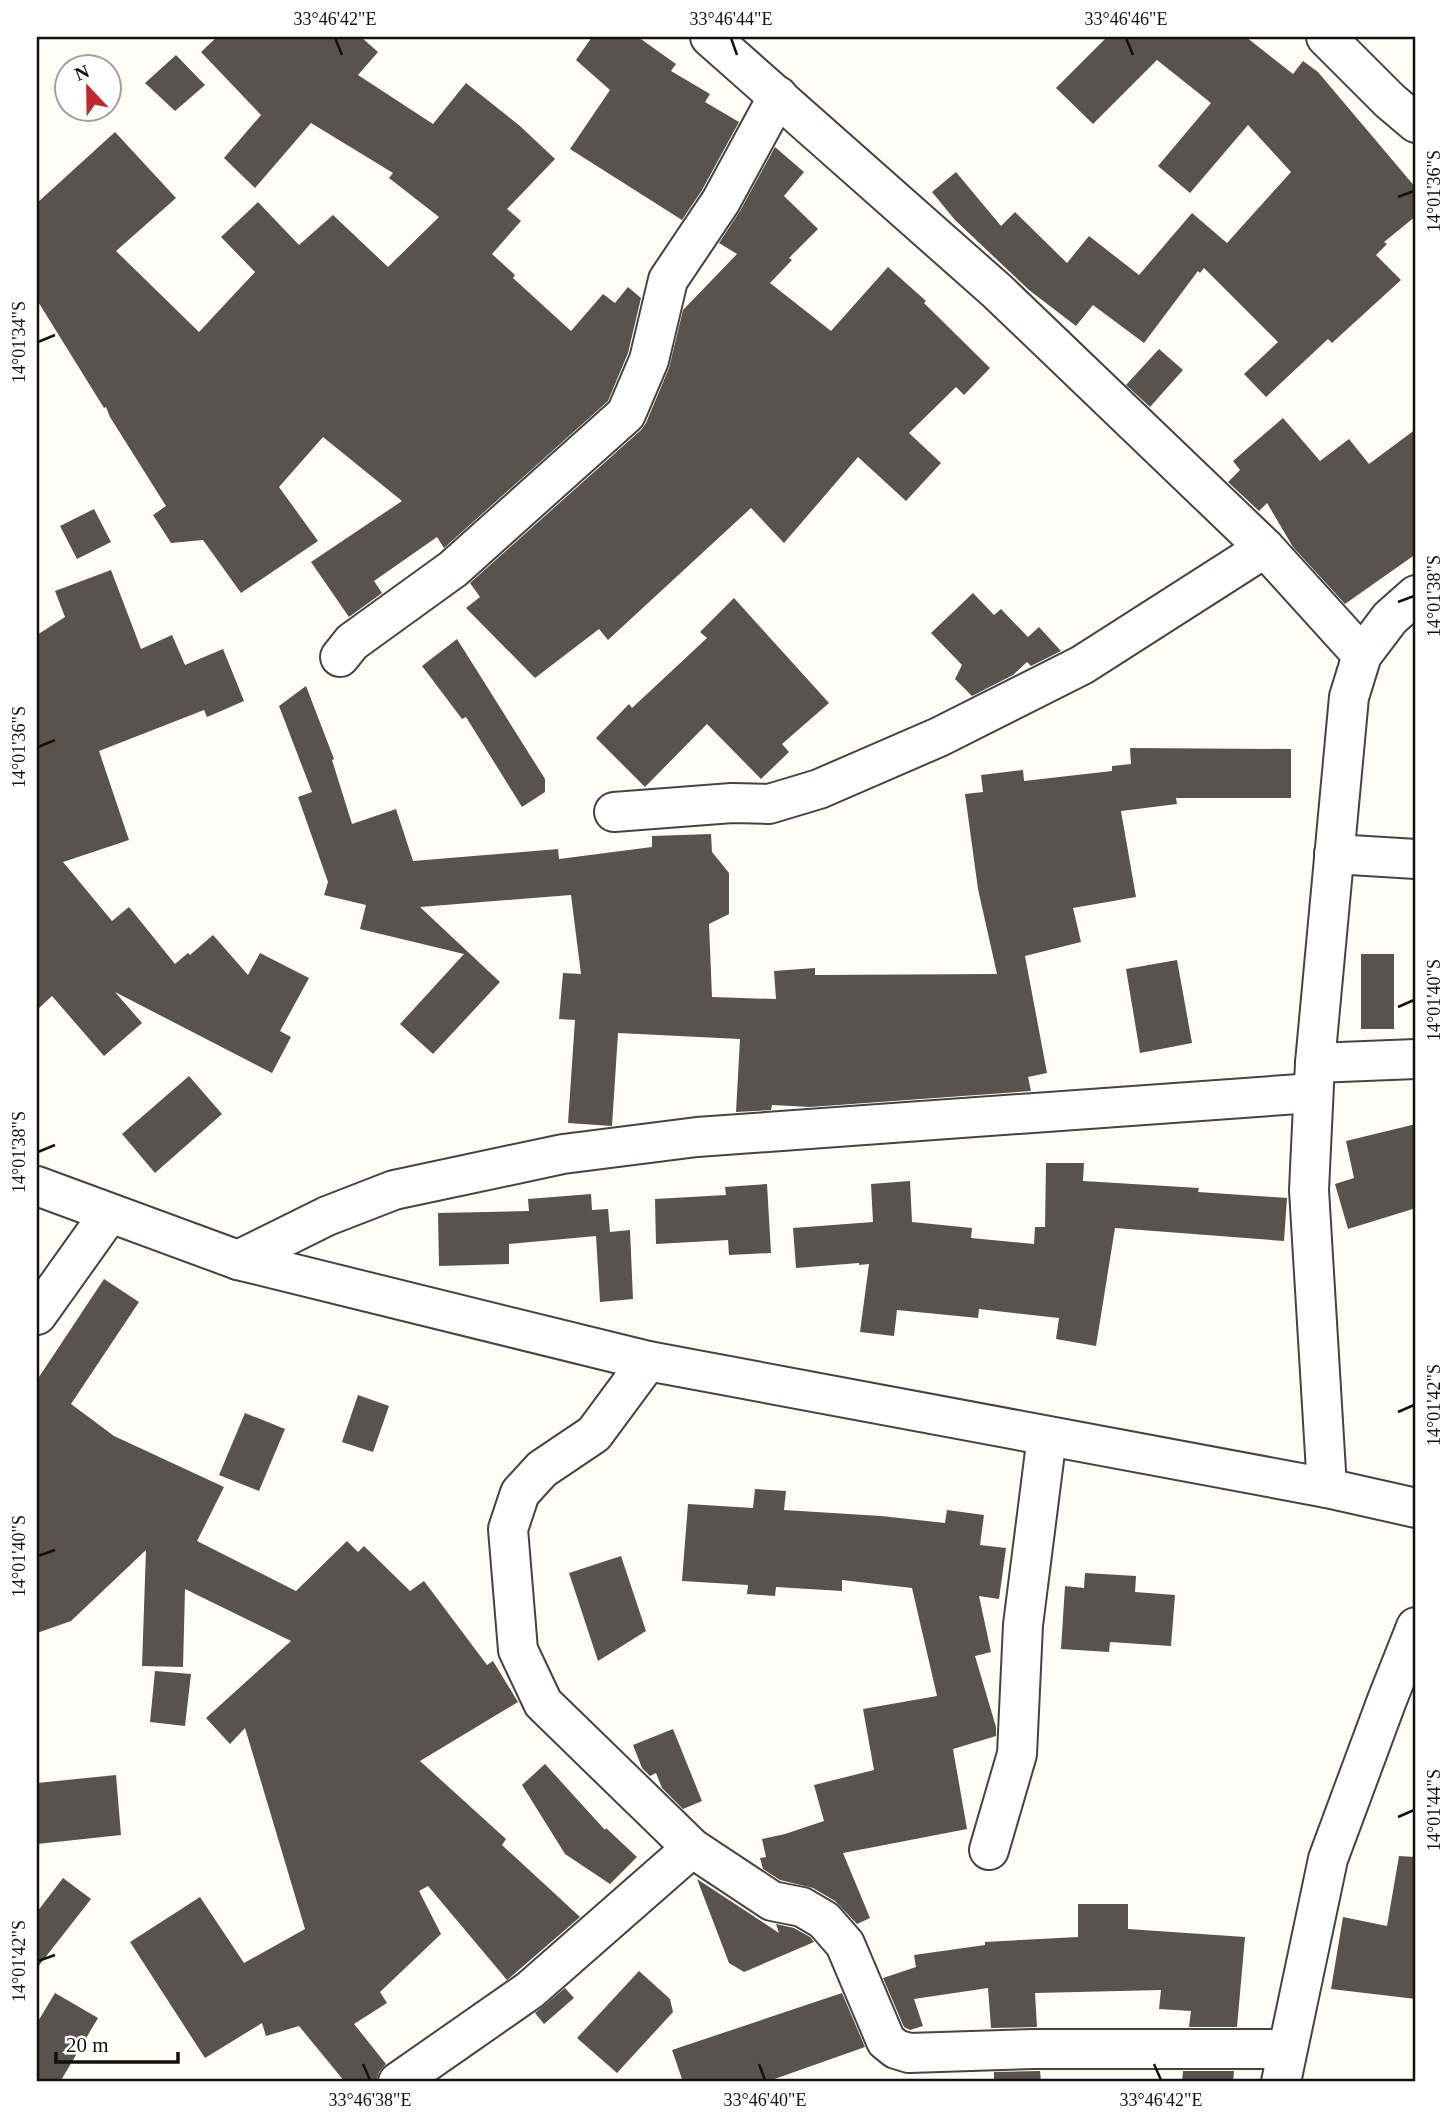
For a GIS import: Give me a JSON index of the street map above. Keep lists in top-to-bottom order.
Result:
{
  "scale_bar": "20 m",
  "north": "top",
  "coordinates": [
    "33°46'42\"E",
    "33°46'44\"E",
    "33°46'46\"E",
    "14°01'36\"S",
    "14°01'34\"S",
    "14°01'38\"S",
    "14°01'40\"S",
    "14°01'42\"S",
    "14°01'44\"S",
    "33°46'38\"E",
    "33°46'40\"E"
  ]
}
